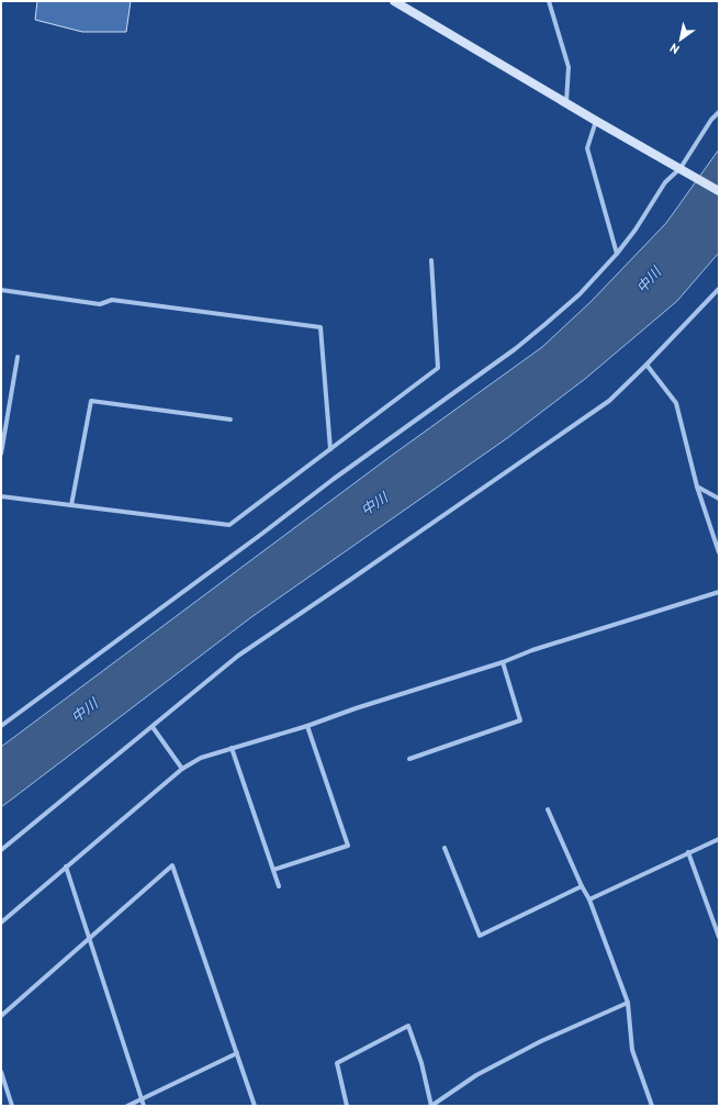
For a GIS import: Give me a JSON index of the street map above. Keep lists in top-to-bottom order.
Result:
{
  "water": ["中川"],
  "north": "bottom left"
}
